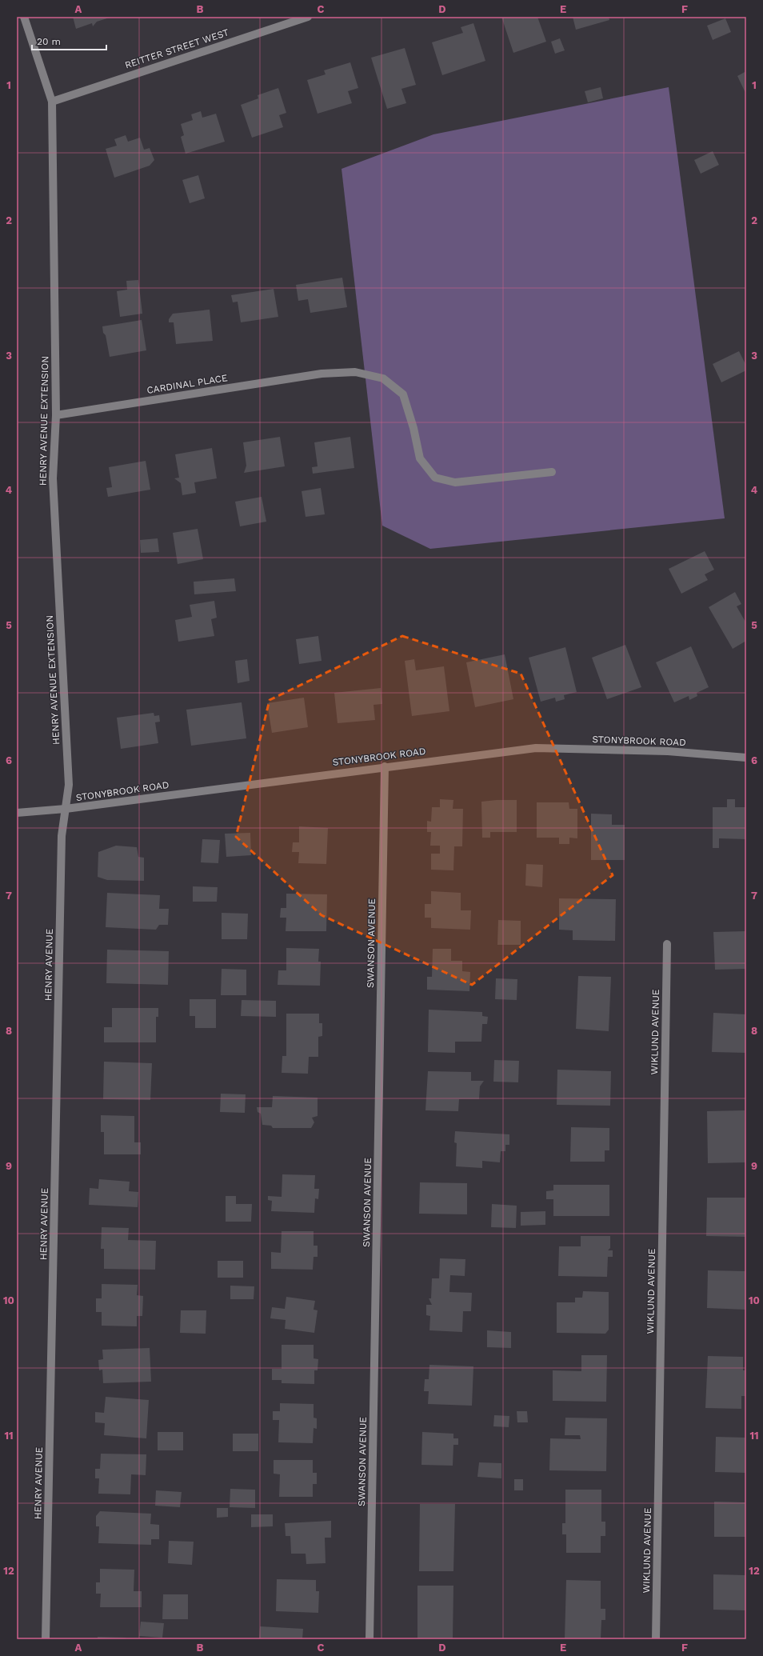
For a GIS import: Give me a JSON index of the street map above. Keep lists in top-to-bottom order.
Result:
{
  "streets": {
    "street": [
      "REITTER STREET WEST",
      "CARDINAL PLACE",
      "HENRY AVENUE EXTENSION",
      "STONYBROOK ROAD",
      "SWANSON AVENUE",
      "HENRY AVENUE",
      "WIKLUND AVENUE"
    ]
  },
  "crossings": [
    ["REITTER STREET WEST", "HENRY AVENUE EXTENSION"],
    ["CARDINAL PLACE", "HENRY AVENUE EXTENSION"],
    ["HENRY AVENUE EXTENSION", "STONYBROOK ROAD"],
    ["HENRY AVENUE EXTENSION", "HENRY AVENUE"],
    ["STONYBROOK ROAD", "SWANSON AVENUE"],
    ["STONYBROOK ROAD", "HENRY AVENUE"]
  ],
  "scale_bar": "20 m",
  "grid": {
    "columns": [
      "A",
      "B",
      "C",
      "D",
      "E",
      "F"
    ],
    "rows": [
      "1",
      "2",
      "3",
      "4",
      "5",
      "6",
      "7",
      "8",
      "9",
      "10",
      "11",
      "12"
    ]
  }
}
